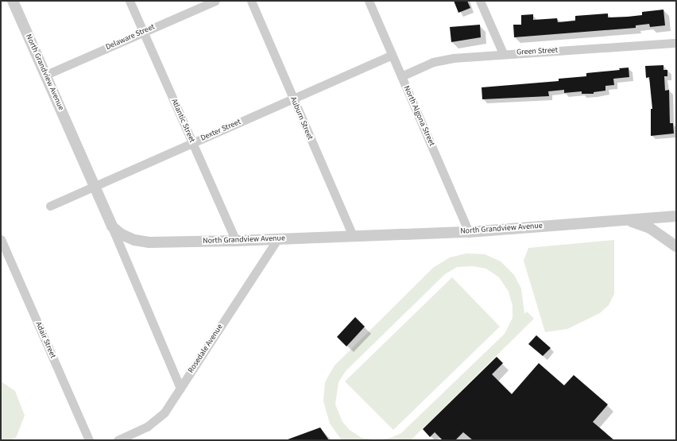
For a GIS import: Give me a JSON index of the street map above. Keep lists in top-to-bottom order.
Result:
{
  "streets": {
    "street": [
      "Delaware Street",
      "Green Street",
      "North Grandview Avenue",
      "North Algona Street",
      "Auburn Street",
      "Atlantic Street",
      "Dexter Street",
      "Adair Street",
      "Rosedale Avenue"
    ]
  },
  "crossings": [
    ["Delaware Street", "North Grandview Avenue"],
    ["Delaware Street", "Atlantic Street"],
    ["Green Street", "North Algona Street"],
    ["North Grandview Avenue", "North Algona Street"],
    ["North Grandview Avenue", "Auburn Street"],
    ["North Grandview Avenue", "Atlantic Street"],
    ["North Grandview Avenue", "Dexter Street"],
    ["North Grandview Avenue", "Rosedale Avenue"],
    ["North Algona Street", "Dexter Street"],
    ["Auburn Street", "Dexter Street"],
    ["Atlantic Street", "Dexter Street"]
  ]
}
